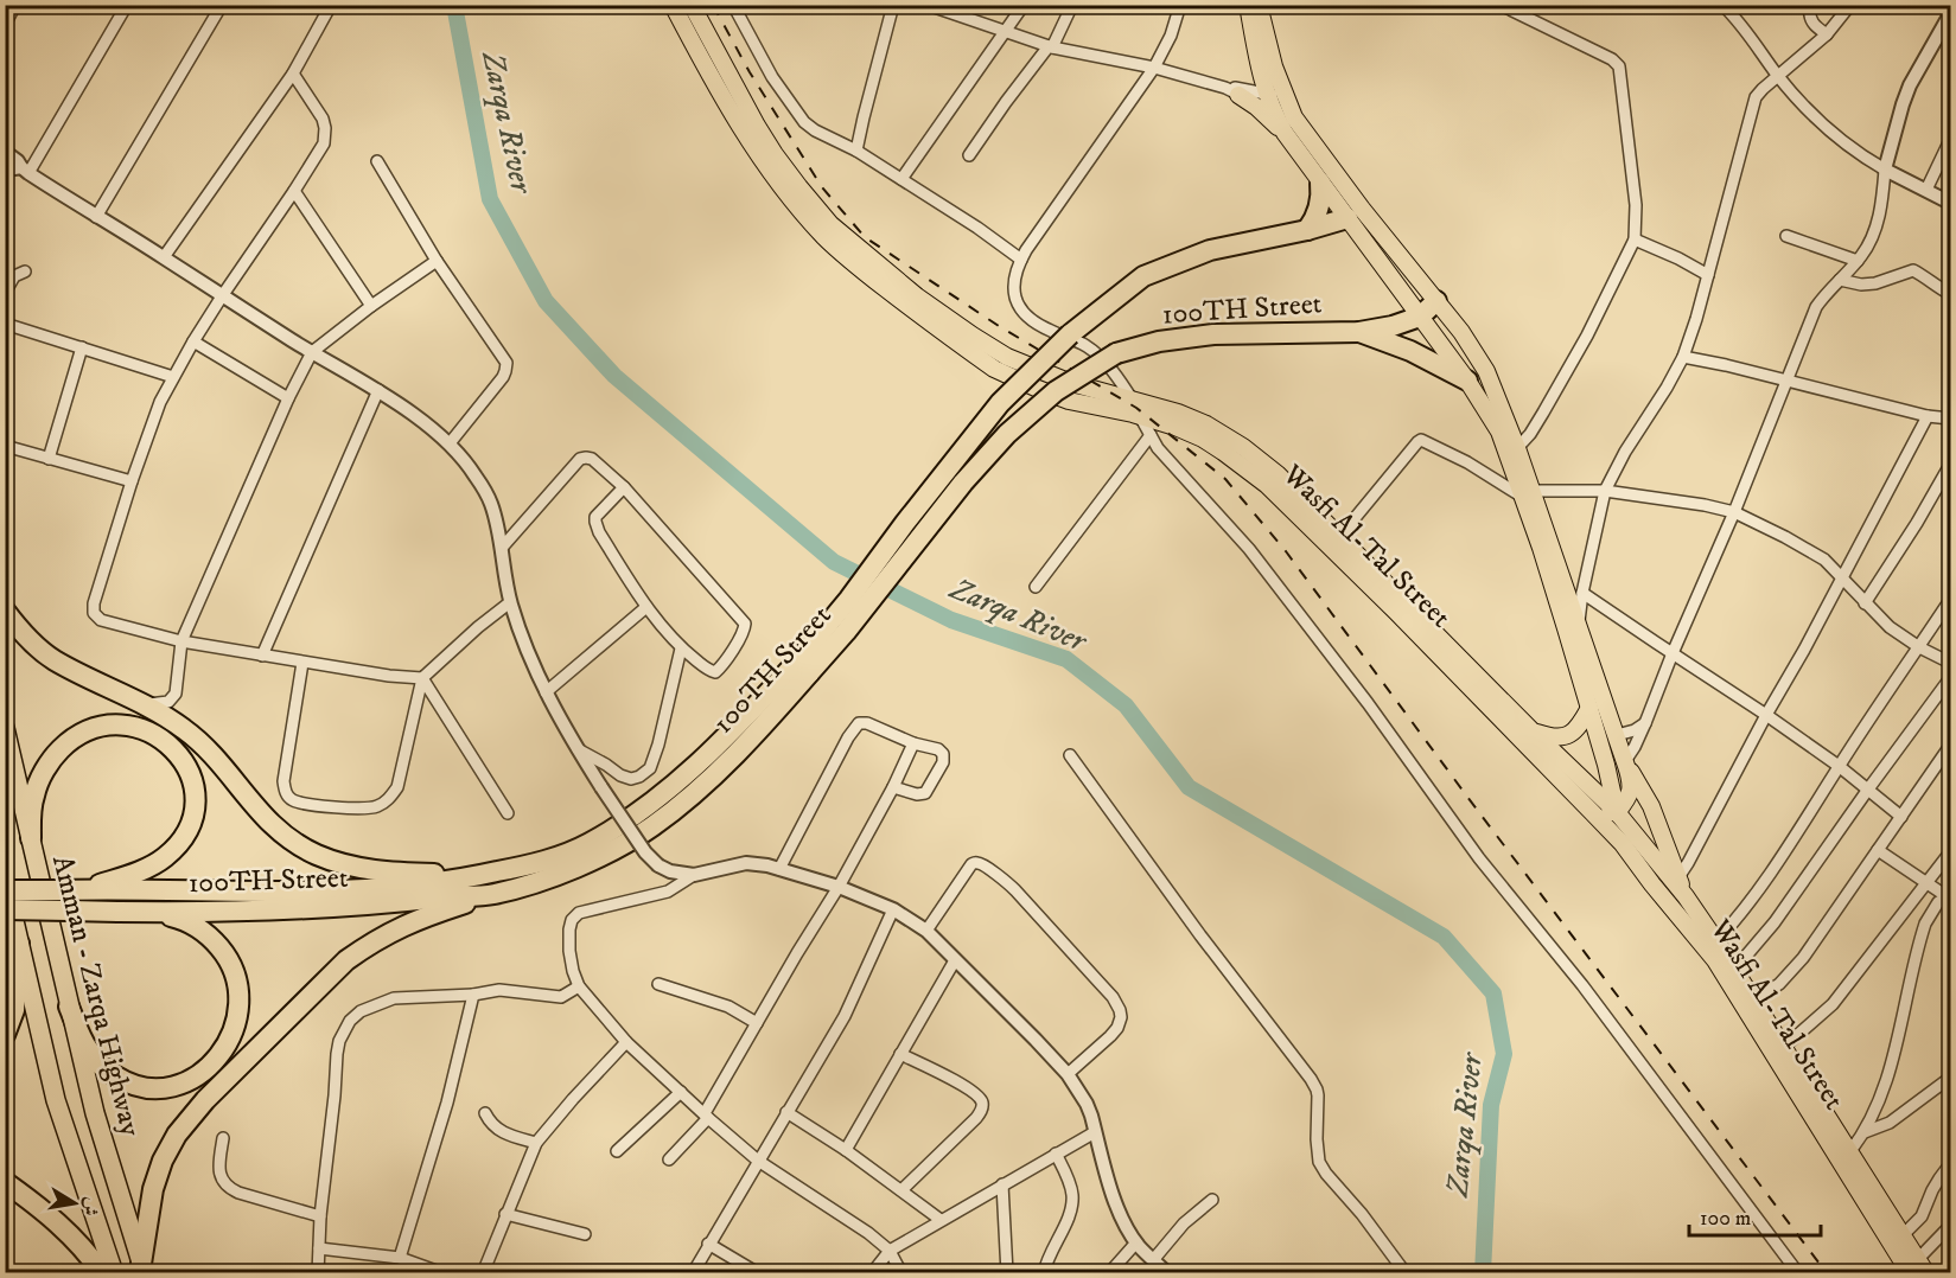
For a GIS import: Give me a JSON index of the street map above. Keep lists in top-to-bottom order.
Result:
{
  "streets": {
    "highway": ["100TH Street", "Amman - Zarqa Highway"],
    "main road": ["Wasfi Al-Tal Street"]
  },
  "water": ["Zarqa River"],
  "scale_bar": "100 m",
  "north": "right"
}
